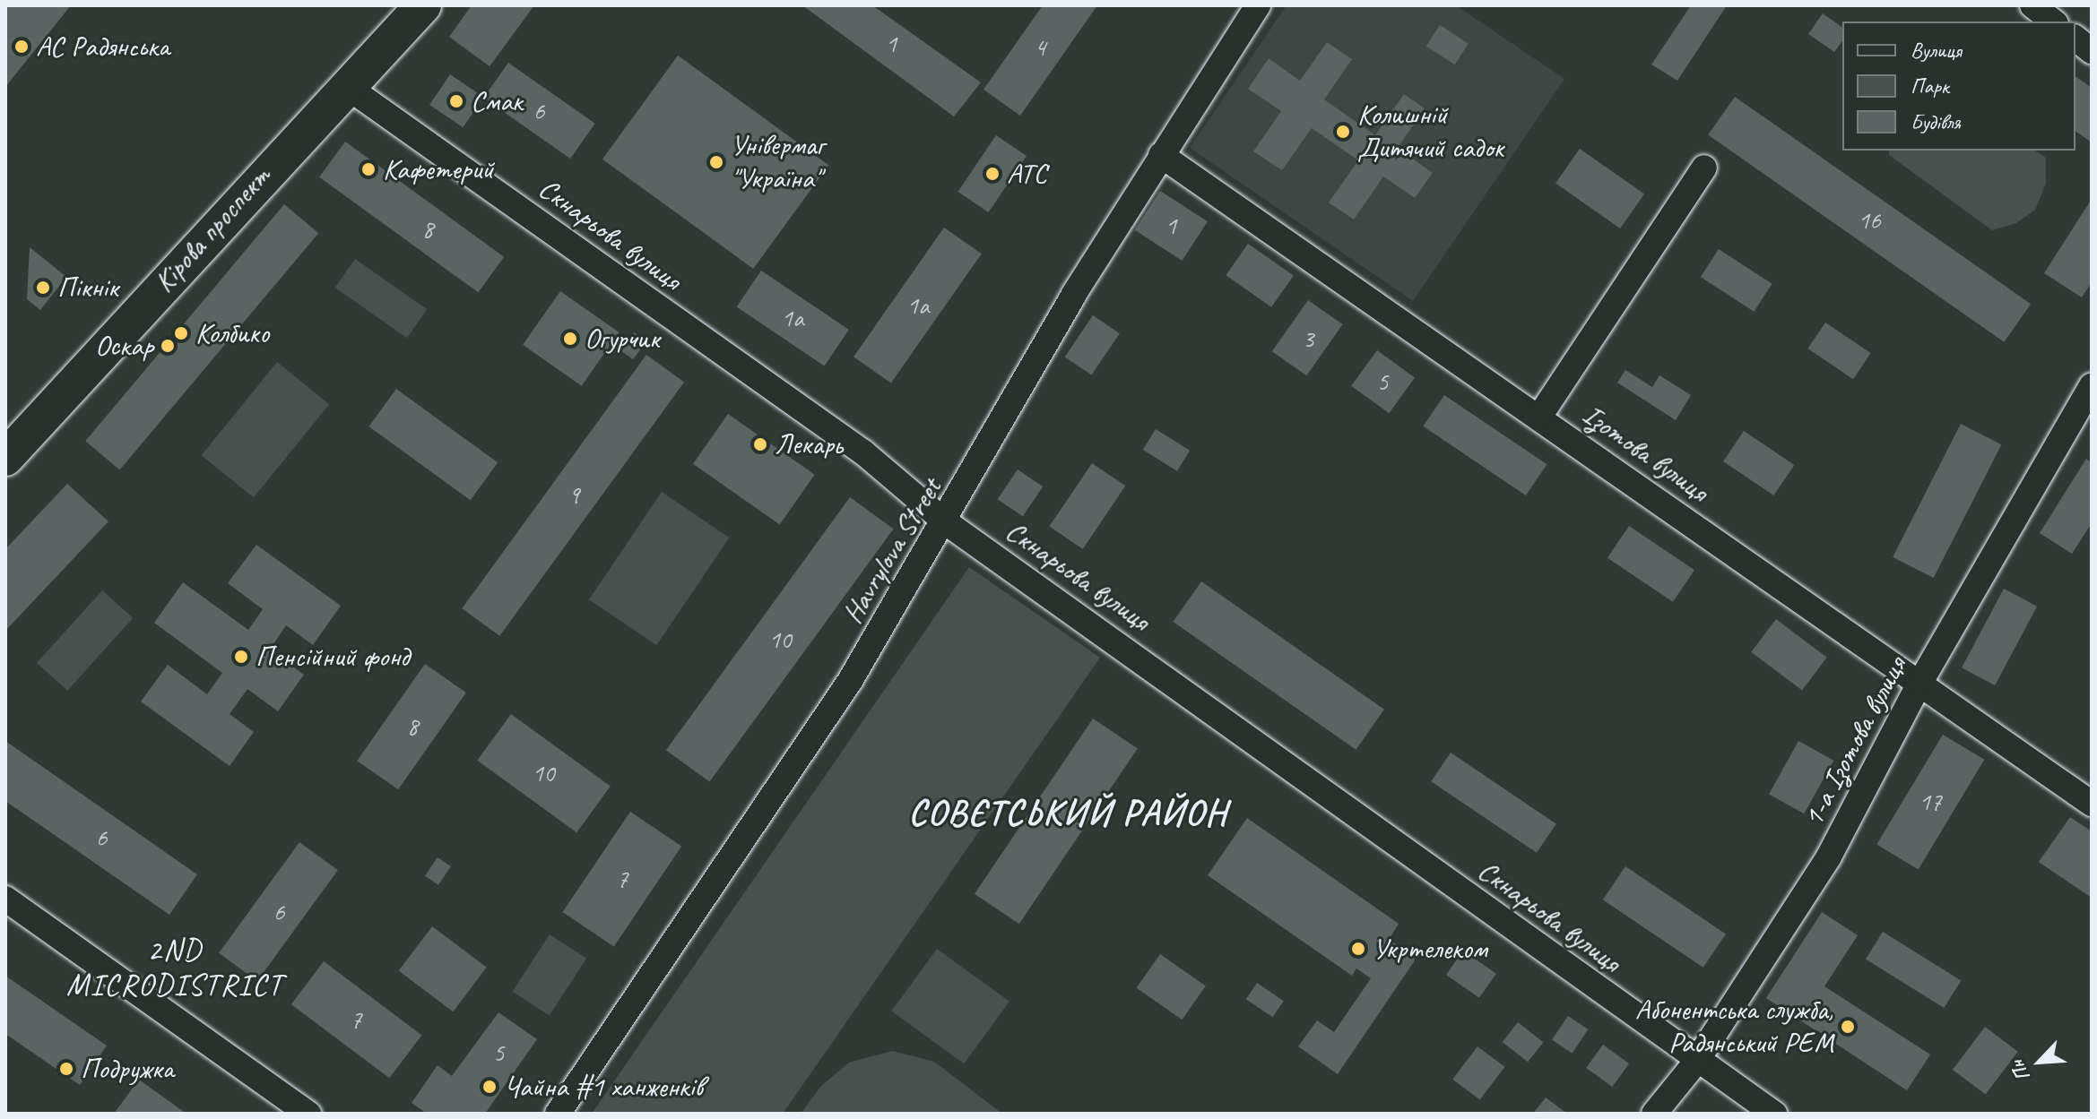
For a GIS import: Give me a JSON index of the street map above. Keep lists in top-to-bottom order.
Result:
{
  "streets": {
    "street": [
      "Кірова проспект",
      "Скнарьова вулиця",
      "Ізотова вулиця",
      "Havrylova Street",
      "1-а Ізотова вулиця"
    ]
  },
  "crossings": [
    ["Кірова проспект", "Скнарьова вулиця"],
    ["Скнарьова вулиця", "Havrylova Street"],
    ["Скнарьова вулиця", "1-а Ізотова вулиця"],
    ["Ізотова вулиця", "Havrylova Street"],
    ["Ізотова вулиця", "1-а Ізотова вулиця"]
  ],
  "districts": ["СОВЄТСЬКИЙ РАЙОН", "2ND MICRODISTRICT"],
  "places": [
    "АС Радянська",
    "Смак",
    "Колишній Дитячий садок",
    "Універмаг \"Україна\"",
    "Кафетерий",
    "АТС",
    "Пікнік",
    "Колбико",
    "Огурчик",
    "Оскар",
    "Лекарь",
    "Пенсійний фонд",
    "Укртелеком",
    "Абонентська служба, Радянський РЕМ",
    "Подружка",
    "Чайна #1 ханженків"
  ],
  "house_numbers": [
    "1",
    "4",
    "6",
    "16",
    "1",
    "8",
    "1а",
    "1а",
    "3",
    "5",
    "9",
    "10",
    "8",
    "10",
    "17",
    "6",
    "7",
    "6",
    "7",
    "5"
  ],
  "legend": ["Вулиця", "Парк", "Будівля"],
  "north": "bottom left"
}
